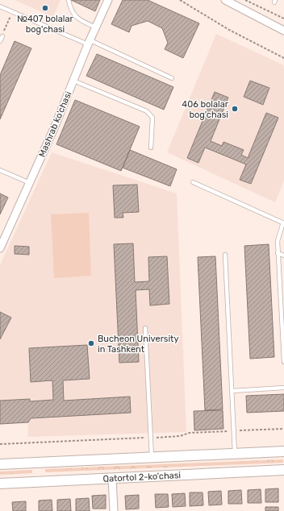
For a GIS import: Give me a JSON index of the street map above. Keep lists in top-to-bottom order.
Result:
{
  "streets": {
    "main road": ["Qatortol 2-ko'chasi"],
    "street": ["Mashrab ko'chasi"]
  },
  "places": ["№407 bolalar bog'chasi", "406 bolalar bog'chasi", "Bucheon University in Tashkent"]
}
